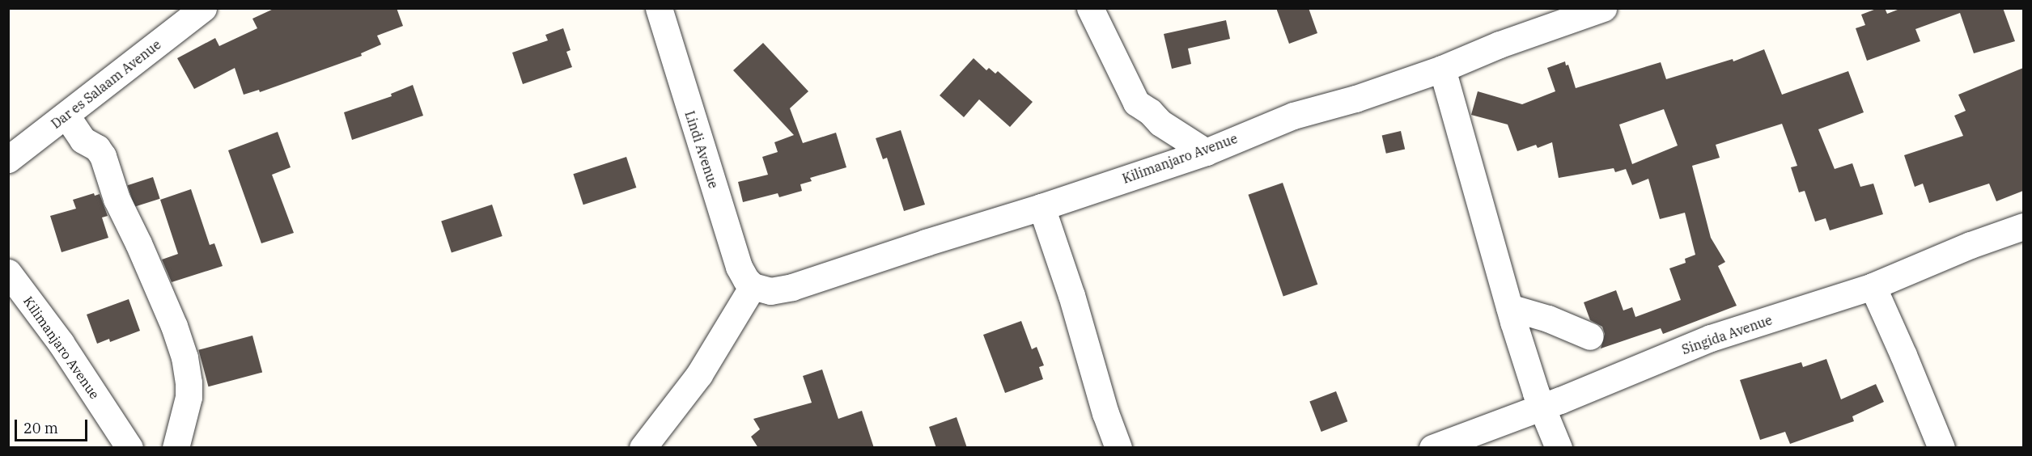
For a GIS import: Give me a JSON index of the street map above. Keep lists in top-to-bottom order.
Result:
{
  "streets": {
    "street": [
      "Dar es Salaam Avenue",
      "Lindi Avenue",
      "Kilimanjaro Avenue",
      "Singida Avenue"
    ]
  },
  "crossings": [
    ["Lindi Avenue", "Kilimanjaro Avenue"]
  ],
  "scale_bar": "20 m"
}
